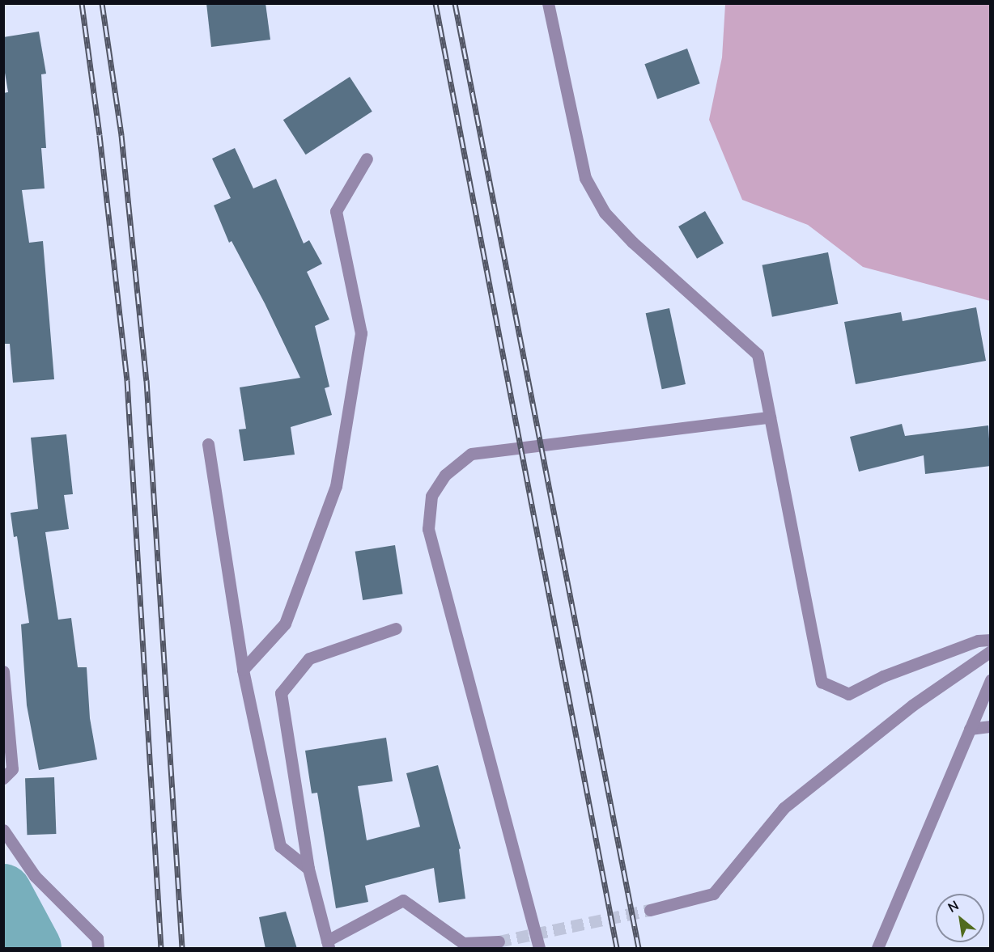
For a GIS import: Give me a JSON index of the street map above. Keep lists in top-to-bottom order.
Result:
{
  "north": "top left"
}
